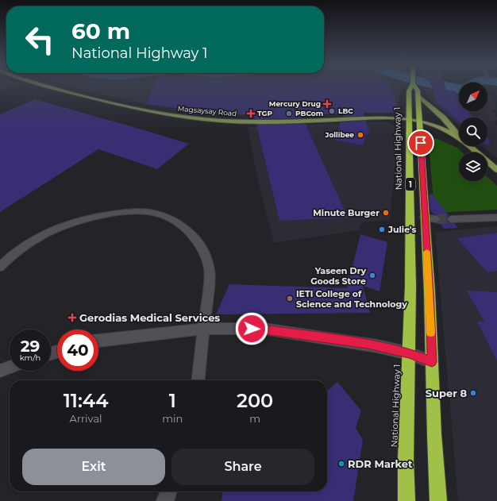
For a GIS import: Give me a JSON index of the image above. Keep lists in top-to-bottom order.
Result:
{
  "streets": {
    "highway": ["National Highway 1", "1"],
    "main road": ["Magsaysay Road"]
  },
  "crossings": [
    ["Magsaysay Road", "National Highway 1"],
    ["Magsaysay Road", "1"]
  ],
  "places": {
    "health": ["Mercury Drug", "TGP", "Gerodias Medical Services"],
    "other": [
      "LBC",
      "PBCom",
      "Jollibee",
      "Minute Burger",
      "Julie's",
      "Yaseen Dry Goods Store",
      "IETI College of Science and Technology",
      "Super 8",
      "RDR Market"
    ]
  },
  "north": "top right",
  "page": {
    "turn": ["60 m", "National Highway 1"],
    "speed": "29 km/h",
    "limit": "40",
    "eta": [
      "11:44",
      "Arrival",
      "1",
      "min",
      "200",
      "m"
    ],
    "buttons": ["Exit", "Share"]
  }
}
